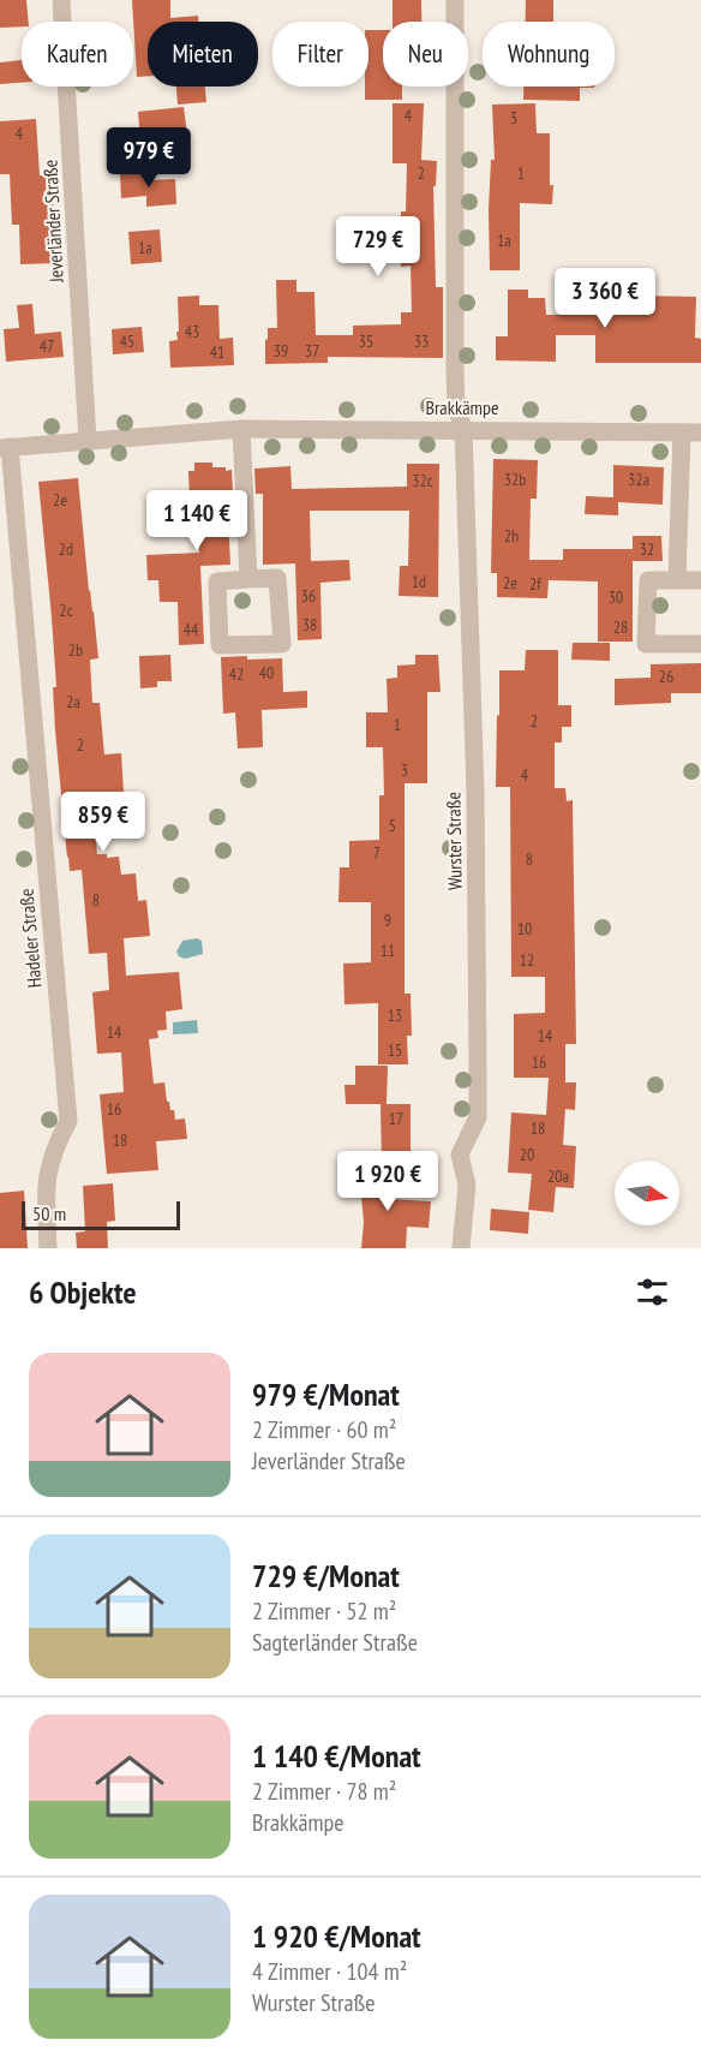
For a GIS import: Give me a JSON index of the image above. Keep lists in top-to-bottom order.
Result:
{
  "streets": {
    "street": [
      "Jeverländer Straße",
      "Brakkämpe",
      "Wurster Straße",
      "Hadeler Straße"
    ]
  },
  "crossings": [
    ["Jeverländer Straße", "Brakkämpe"],
    ["Brakkämpe", "Wurster Straße"],
    ["Brakkämpe", "Hadeler Straße"]
  ],
  "house_numbers": [
    "4",
    "3",
    "4",
    "2",
    "1",
    "1a",
    "1a",
    "43",
    "45",
    "35",
    "33",
    "47",
    "39",
    "37",
    "41",
    "32b",
    "32a",
    "32c",
    "2e",
    "2h",
    "2d",
    "32",
    "1d",
    "2e",
    "2f",
    "36",
    "30",
    "2c",
    "38",
    "28",
    "44",
    "2b",
    "40",
    "42",
    "26",
    "2a",
    "2",
    "1",
    "2",
    "3",
    "4",
    "5",
    "7",
    "8",
    "8",
    "9",
    "10",
    "11",
    "12",
    "13",
    "14",
    "14",
    "15",
    "16",
    "16",
    "17",
    "18",
    "18",
    "20",
    "20a"
  ],
  "scale_bar": "50 m",
  "north": "right",
  "page": {
    "chip": [
      "Kaufen",
      "Mieten",
      "Filter",
      "Neu",
      "Wohnung"
    ],
    "price": [
      "979 €",
      "729 €",
      "3 360 €",
      "1 140 €",
      "859 €",
      "1 920 €"
    ],
    "scale": "50 m",
    "heading": "6 Objekte",
    "list": [
      {
        "name": "979 €/Monat",
        "note": "2 Zimmer · 60 m² · Jeverländer Straße"
      },
      {
        "name": "729 €/Monat",
        "note": "2 Zimmer · 52 m² · Sagterländer Straße"
      },
      {
        "name": "1 140 €/Monat",
        "note": "2 Zimmer · 78 m² · Brakkämpe"
      },
      {
        "name": "1 920 €/Monat",
        "note": "4 Zimmer · 104 m² · Wurster Straße"
      }
    ]
  }
}
